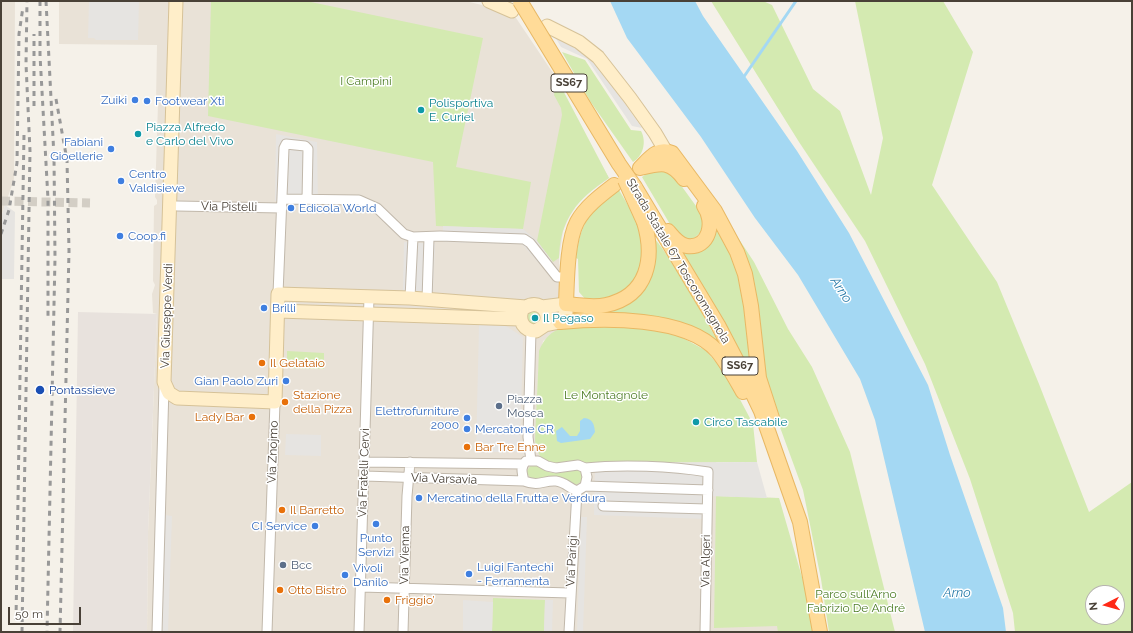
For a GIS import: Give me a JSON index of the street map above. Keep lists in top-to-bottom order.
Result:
{
  "streets": {
    "main road": ["SS67", "Strada Statale 67 Toscoromagnola"],
    "street": [
      "Via Pistelli",
      "Via Giuseppe Verdi",
      "Via Znojmo",
      "Via Fratelli Cervi",
      "Via Varsavia",
      "Via Vienna",
      "Via Parigi",
      "Via Algeri"
    ]
  },
  "crossings": [
    ["SS67", "Strada Statale 67 Toscoromagnola"],
    ["Via Pistelli", "Via Znojmo"],
    ["Via Fratelli Cervi", "Via Varsavia"],
    ["Via Varsavia", "Via Vienna"],
    ["Via Varsavia", "Via Parigi"],
    ["Via Varsavia", "Via Algeri"],
    ["Via Parigi", "Via Algeri"]
  ],
  "water": ["Arno"],
  "parks": ["I Campini", "Le Montagnole", "Parco sull’Arno Fabrizio De André"],
  "places": [
    "Zuiki",
    "Footwear Xti",
    "Polisportiva E. Curiel",
    "Piazza Alfredo e Carlo del Vivo",
    "Fabiani Gioellerie",
    "Centro Valdisieve",
    "Edicola World",
    "Coop.fi",
    "Brilli",
    "Il Pegaso",
    "Il Gelataio",
    "Gian Paolo Zuri",
    "Pontassieve",
    "Stazione della Pizza",
    "Piazza Mosca",
    "Lady Bar",
    "Elettrofurniture 2000",
    "Circo Tascabile",
    "Mercatone CR",
    "Bar Tre Enne",
    "Mercatino della Frutta e Verdura",
    "Il Barretto",
    "Punto Servizi",
    "CI Service",
    "Bcc",
    "Luigi Fantechi - Ferramenta",
    "Vivoli Danilo",
    "Otto Bistrò",
    "Friggio’"
  ],
  "scale_bar": "50 m",
  "north": "left"
}
